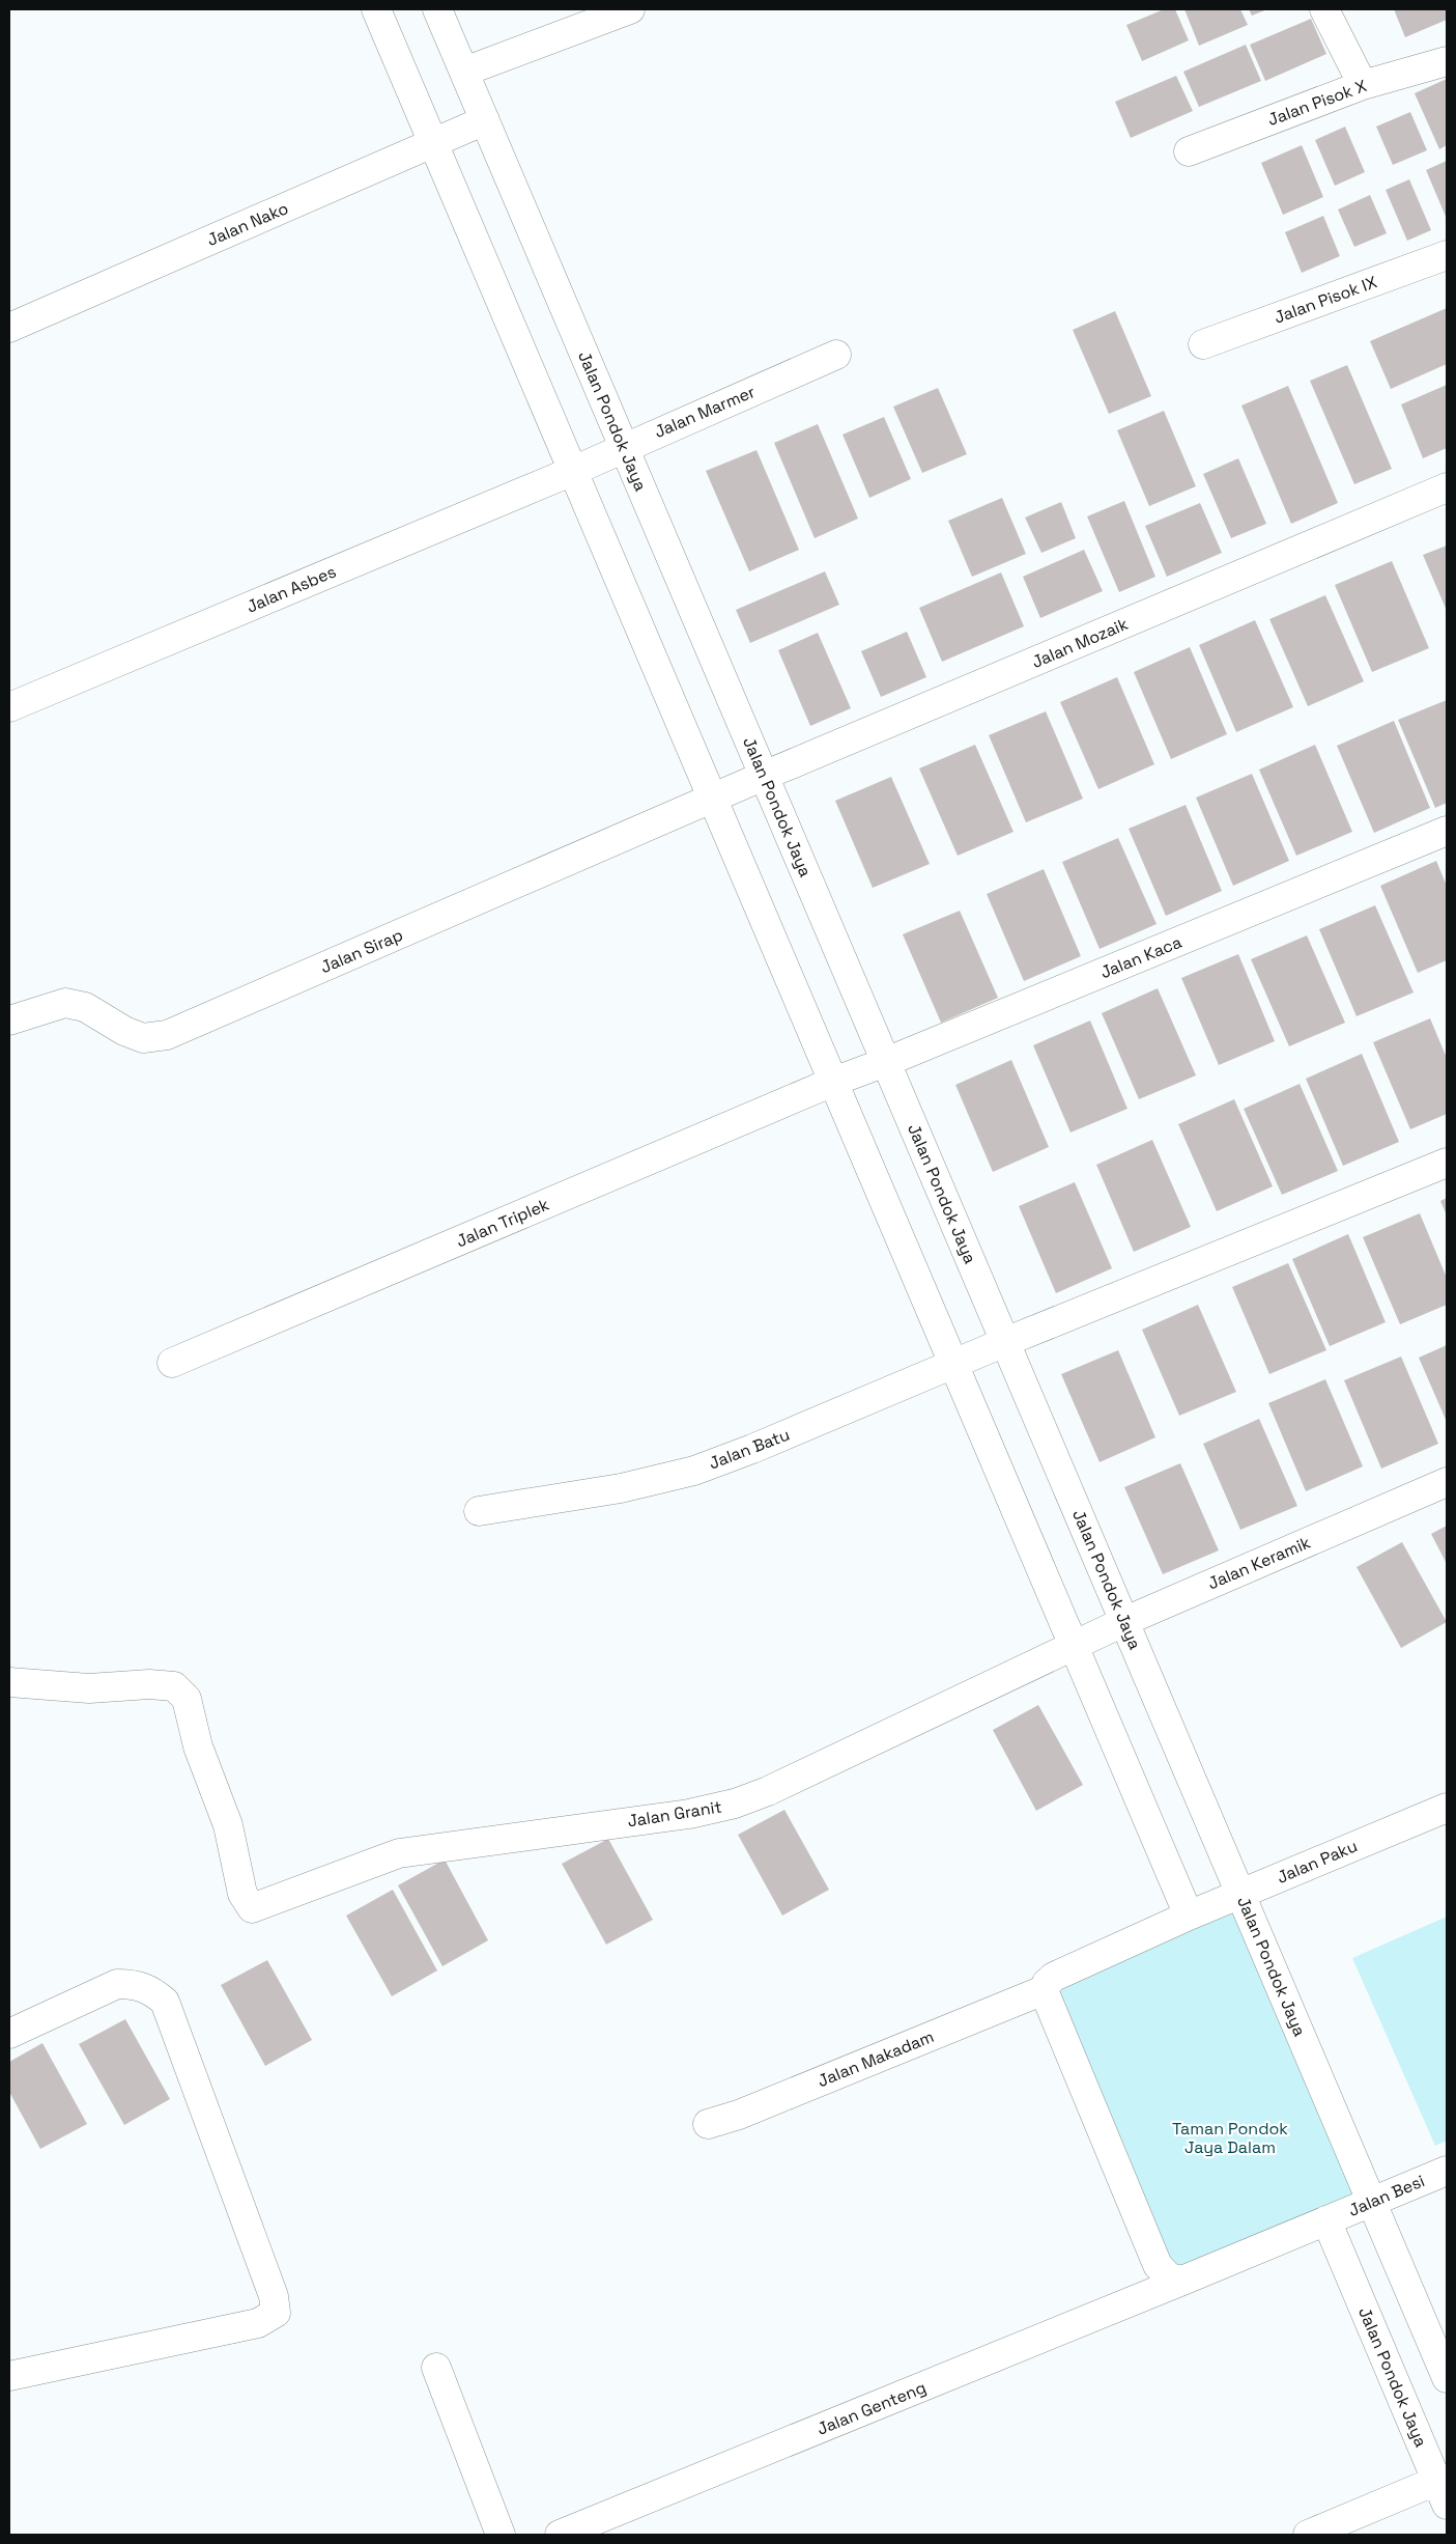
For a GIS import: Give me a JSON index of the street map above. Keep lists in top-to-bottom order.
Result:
{
  "streets": {
    "street": [
      "Jalan Pisok X",
      "Jalan Nako",
      "Jalan Pisok IX",
      "Jalan Marmer",
      "Jalan Pondok Jaya",
      "Jalan Asbes",
      "Jalan Mozaik",
      "Jalan Sirap",
      "Jalan Kaca",
      "Jalan Triplek",
      "Jalan Batu",
      "Jalan Keramik",
      "Jalan Granit",
      "Jalan Paku",
      "Jalan Makadam",
      "Jalan Besi",
      "Jalan Genteng"
    ]
  },
  "crossings": [
    ["Jalan Nako", "Jalan Pondok Jaya"],
    ["Jalan Marmer", "Jalan Pondok Jaya"],
    ["Jalan Marmer", "Jalan Asbes"],
    ["Jalan Pondok Jaya", "Jalan Mozaik"],
    ["Jalan Pondok Jaya", "Jalan Kaca"],
    ["Jalan Pondok Jaya", "Jalan Batu"],
    ["Jalan Pondok Jaya", "Jalan Keramik"],
    ["Jalan Pondok Jaya", "Jalan Paku"],
    ["Jalan Pondok Jaya", "Jalan Besi"],
    ["Jalan Mozaik", "Jalan Sirap"],
    ["Jalan Kaca", "Jalan Triplek"],
    ["Jalan Keramik", "Jalan Granit"],
    ["Jalan Paku", "Jalan Makadam"],
    ["Jalan Besi", "Jalan Genteng"]
  ],
  "parks": ["Taman Pondok Jaya Dalam"]
}
